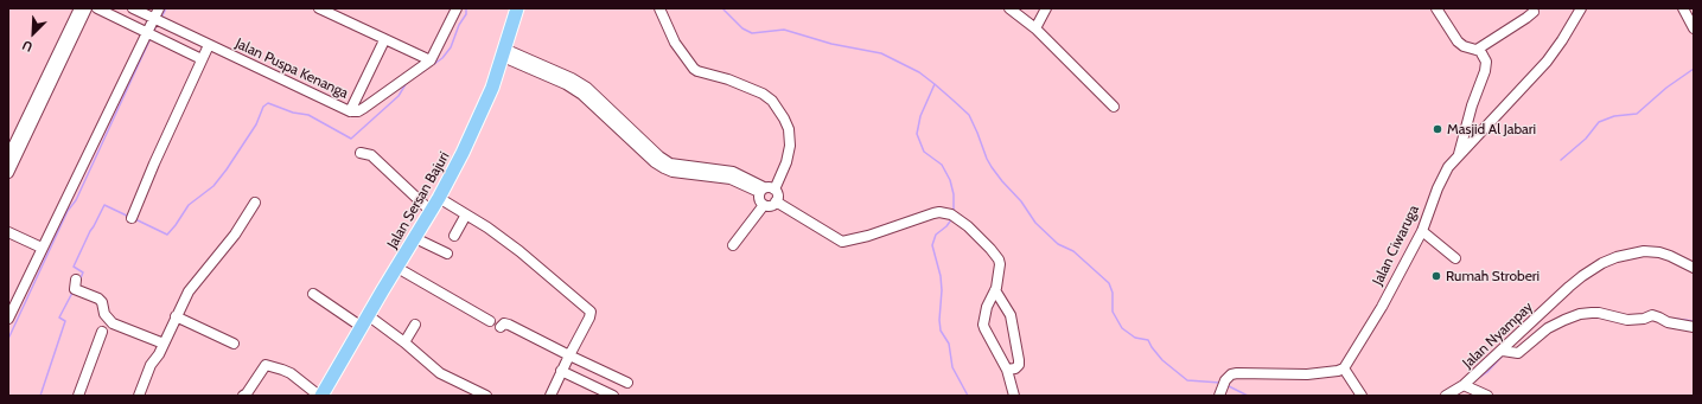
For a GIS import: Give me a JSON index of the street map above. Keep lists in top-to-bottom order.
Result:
{
  "streets": {
    "main road": ["Jalan Sersan Bajuri"],
    "street": ["Jalan Puspa Kenanga", "Jalan Ciwaruga", "Jalan Nyampay"]
  },
  "places": ["Masjid Al Jabari", "Rumah Stroberi"],
  "north": "bottom left"
}
